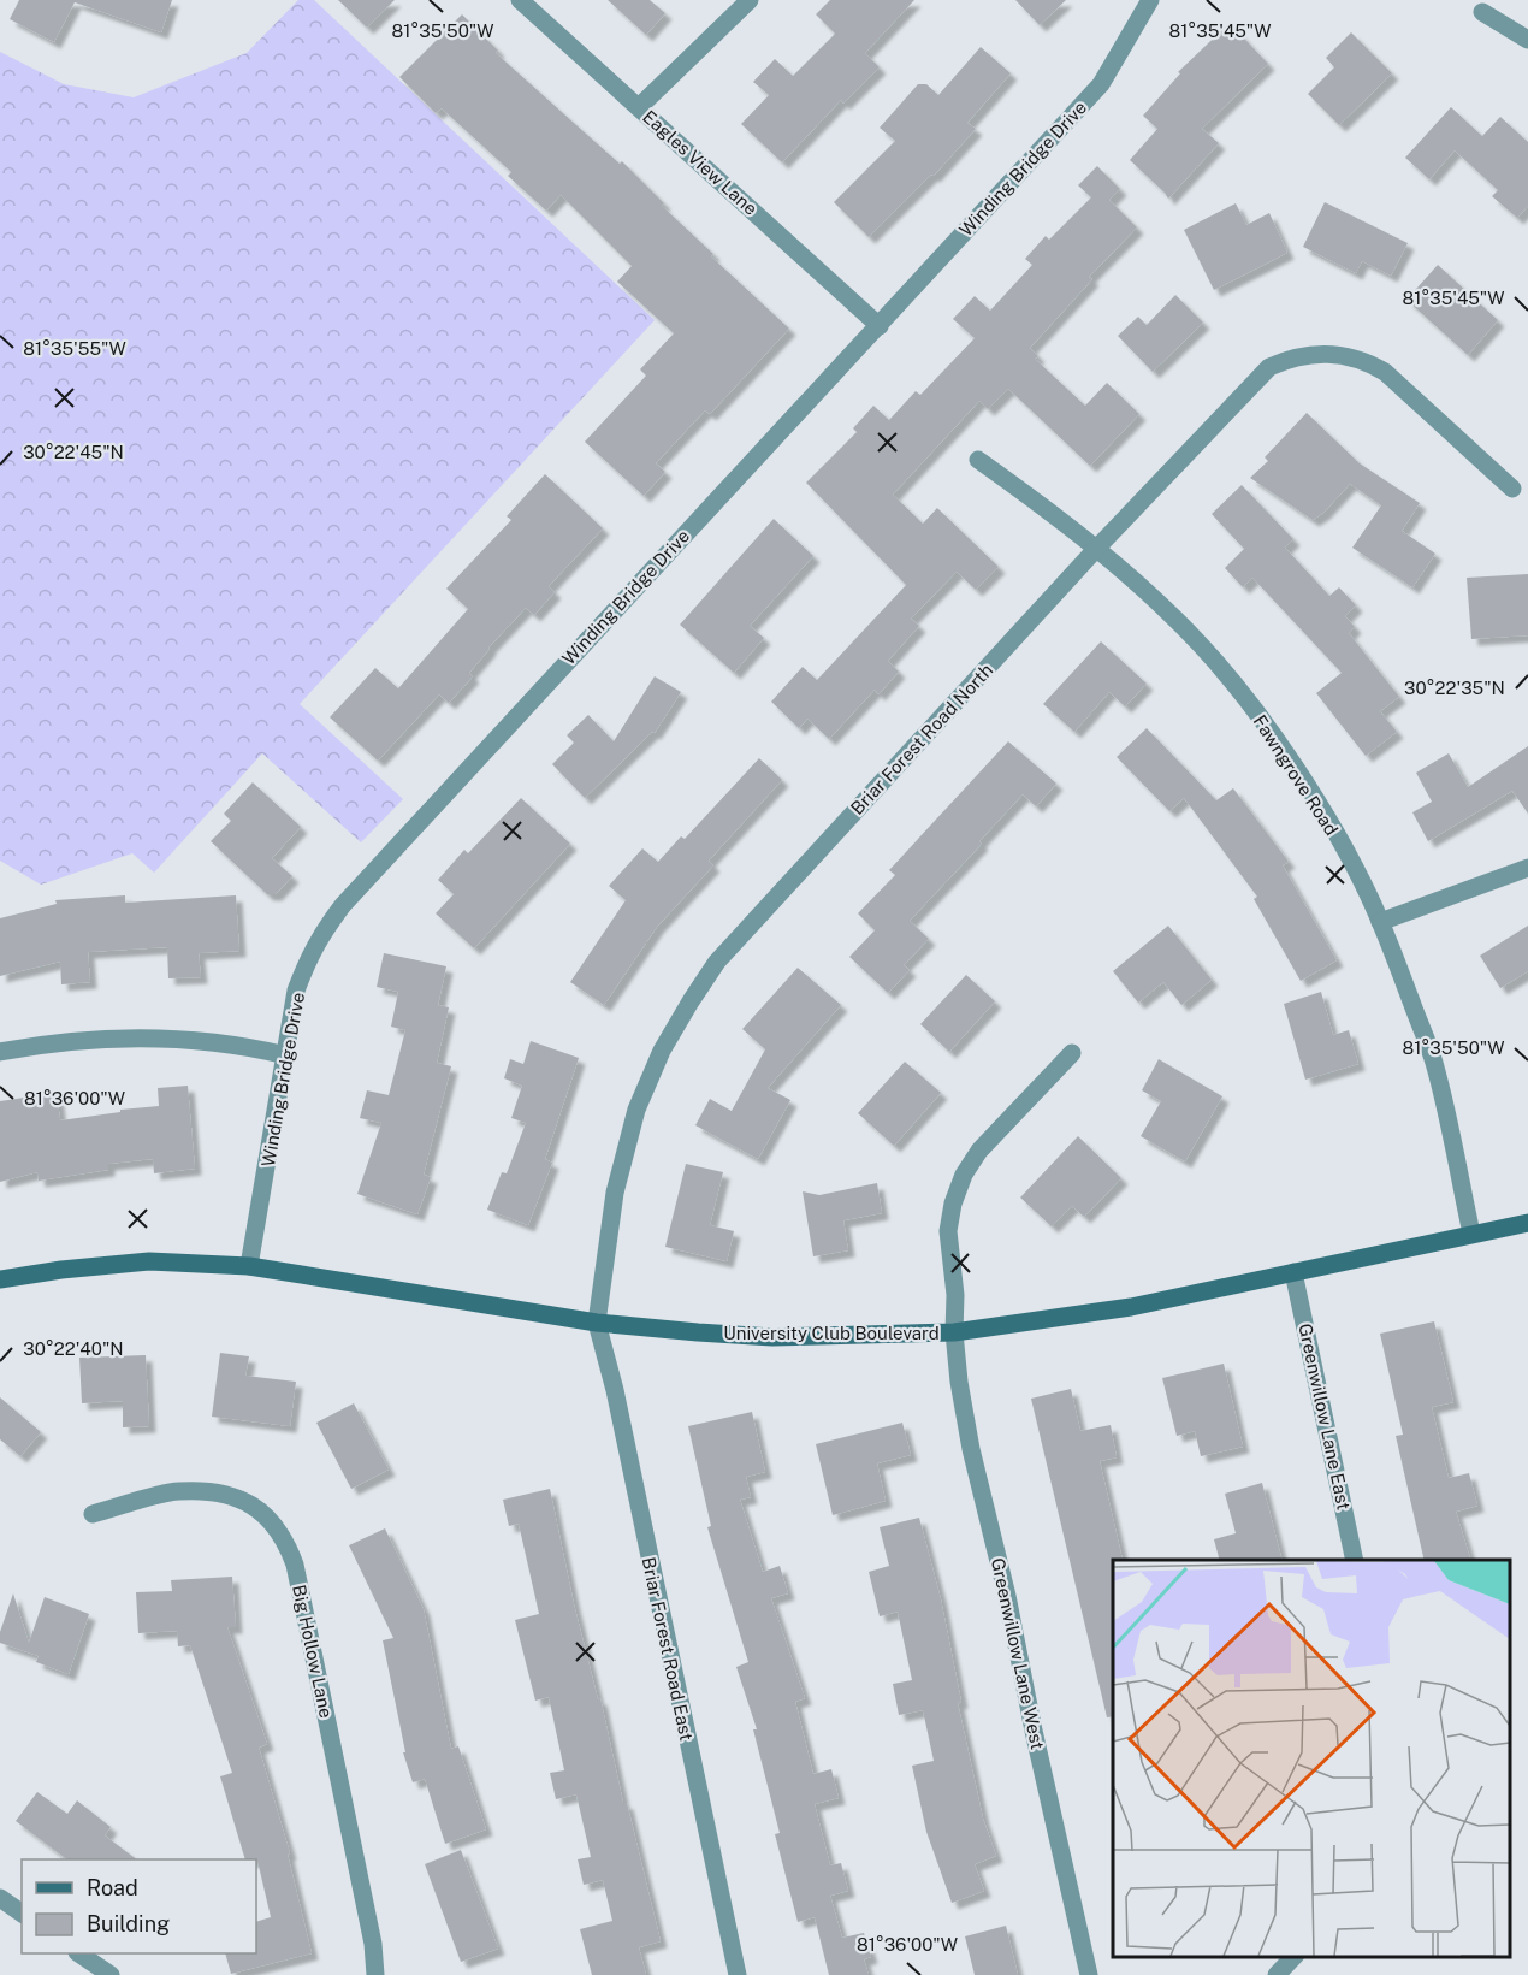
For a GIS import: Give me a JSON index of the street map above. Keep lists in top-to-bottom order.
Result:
{
  "streets": {
    "street": [
      "Eagles View Lane",
      "Winding Bridge Drive",
      "Briar Forest Road North",
      "Fawngrove Road",
      "University Club Boulevard",
      "Greenwillow Lane East",
      "Briar Forest Road East",
      "Big Hollow Lane",
      "Greenwillow Lane West"
    ]
  },
  "crossings": [
    ["Eagles View Lane", "Winding Bridge Drive"],
    ["Winding Bridge Drive", "University Club Boulevard"],
    ["Briar Forest Road North", "Fawngrove Road"],
    ["Briar Forest Road North", "University Club Boulevard"],
    ["Briar Forest Road North", "Briar Forest Road East"],
    ["Fawngrove Road", "University Club Boulevard"],
    ["University Club Boulevard", "Greenwillow Lane East"],
    ["University Club Boulevard", "Briar Forest Road East"],
    ["University Club Boulevard", "Greenwillow Lane West"]
  ],
  "legend": ["Road", "Building"],
  "coordinates": [
    "81°35'50\"W",
    "81°35'45\"W",
    "81°35'55\"W",
    "30°22'45\"N",
    "30°22'35\"N",
    "81°36'00\"W",
    "30°22'40\"N"
  ]
}
